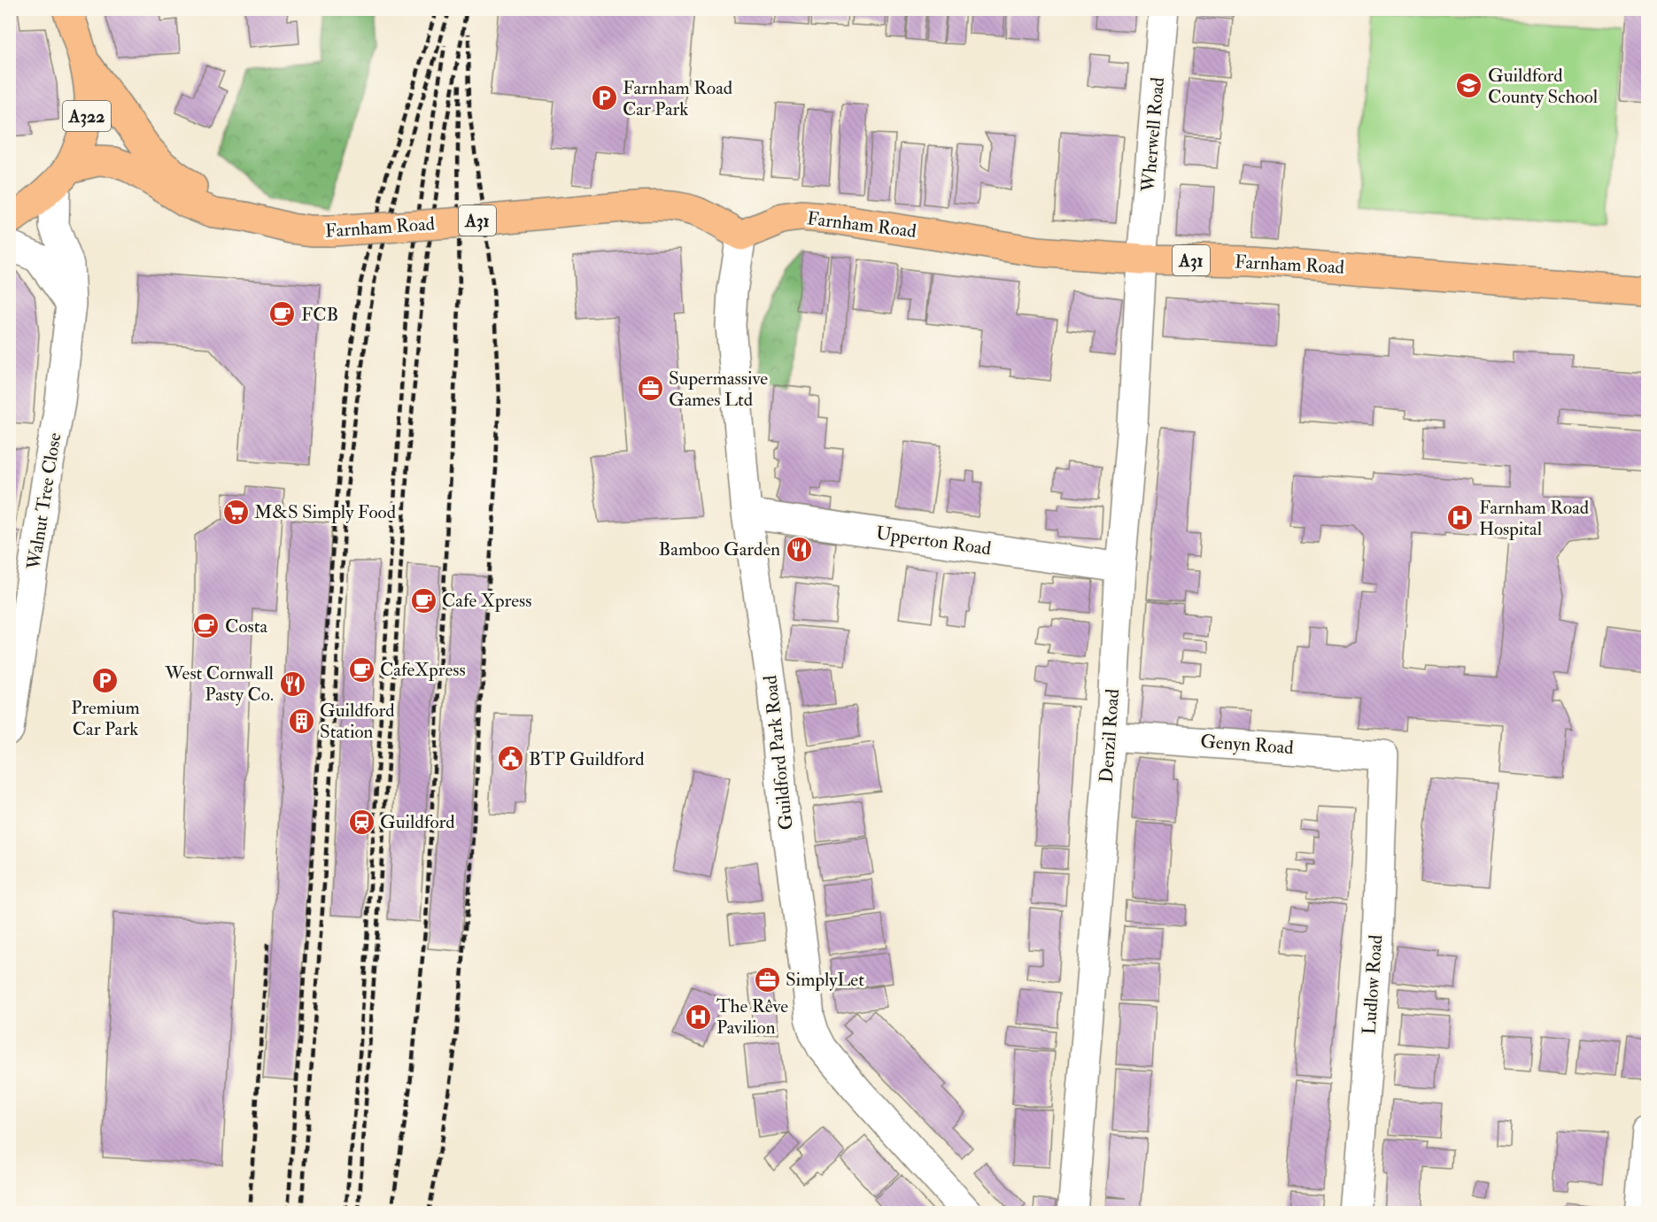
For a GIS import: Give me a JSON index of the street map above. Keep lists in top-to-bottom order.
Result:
{
  "streets": {
    "main road": ["A322", "A31", "Farnham Road"],
    "street": [
      "Wherwell Road",
      "Walnut Tree Close",
      "Upperton Road",
      "Denzil Road",
      "Genyn Road",
      "Guildford Park Road",
      "Ludlow Road"
    ]
  },
  "crossings": [
    ["A322", "A31"],
    ["A322", "Farnham Road"],
    ["A322", "Walnut Tree Close"],
    ["Wherwell Road", "Farnham Road"],
    ["Wherwell Road", "Denzil Road"],
    ["A31", "Farnham Road"],
    ["Farnham Road", "Walnut Tree Close"],
    ["Farnham Road", "Denzil Road"],
    ["Farnham Road", "Guildford Park Road"],
    ["Upperton Road", "Denzil Road"],
    ["Upperton Road", "Guildford Park Road"],
    ["Denzil Road", "Genyn Road"],
    ["Genyn Road", "Ludlow Road"]
  ],
  "places": {
    "school or university": ["Guildford County School"],
    "parking": ["Farnham Road Car Park", "Premium Car Park"],
    "cafe": [
      "FCB",
      "Cafe Xpress",
      "Costa",
      "CafeXpress"
    ],
    "office": ["Supermassive Games Ltd", "SimplyLet"],
    "supermarket": ["M&S Simply Food"],
    "hospital": ["Farnham Road Hospital", "The Rêve Pavilion"],
    "restaurant": ["Bamboo Garden", "West Cornwall Pasty Co."],
    "building": ["Guildford Station"],
    "public building": ["BTP Guildford"],
    "station": ["Guildford"]
  }
}
